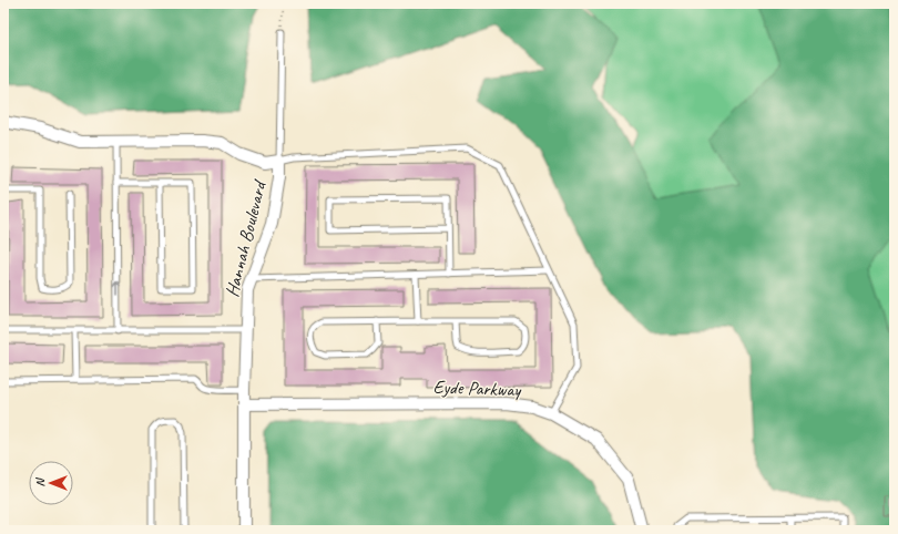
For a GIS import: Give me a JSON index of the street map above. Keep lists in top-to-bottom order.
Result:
{
  "streets": {
    "street": ["Hannah Boulevard", "Eyde Parkway"]
  },
  "crossings": [
    ["Hannah Boulevard", "Eyde Parkway"]
  ],
  "north": "left"
}
